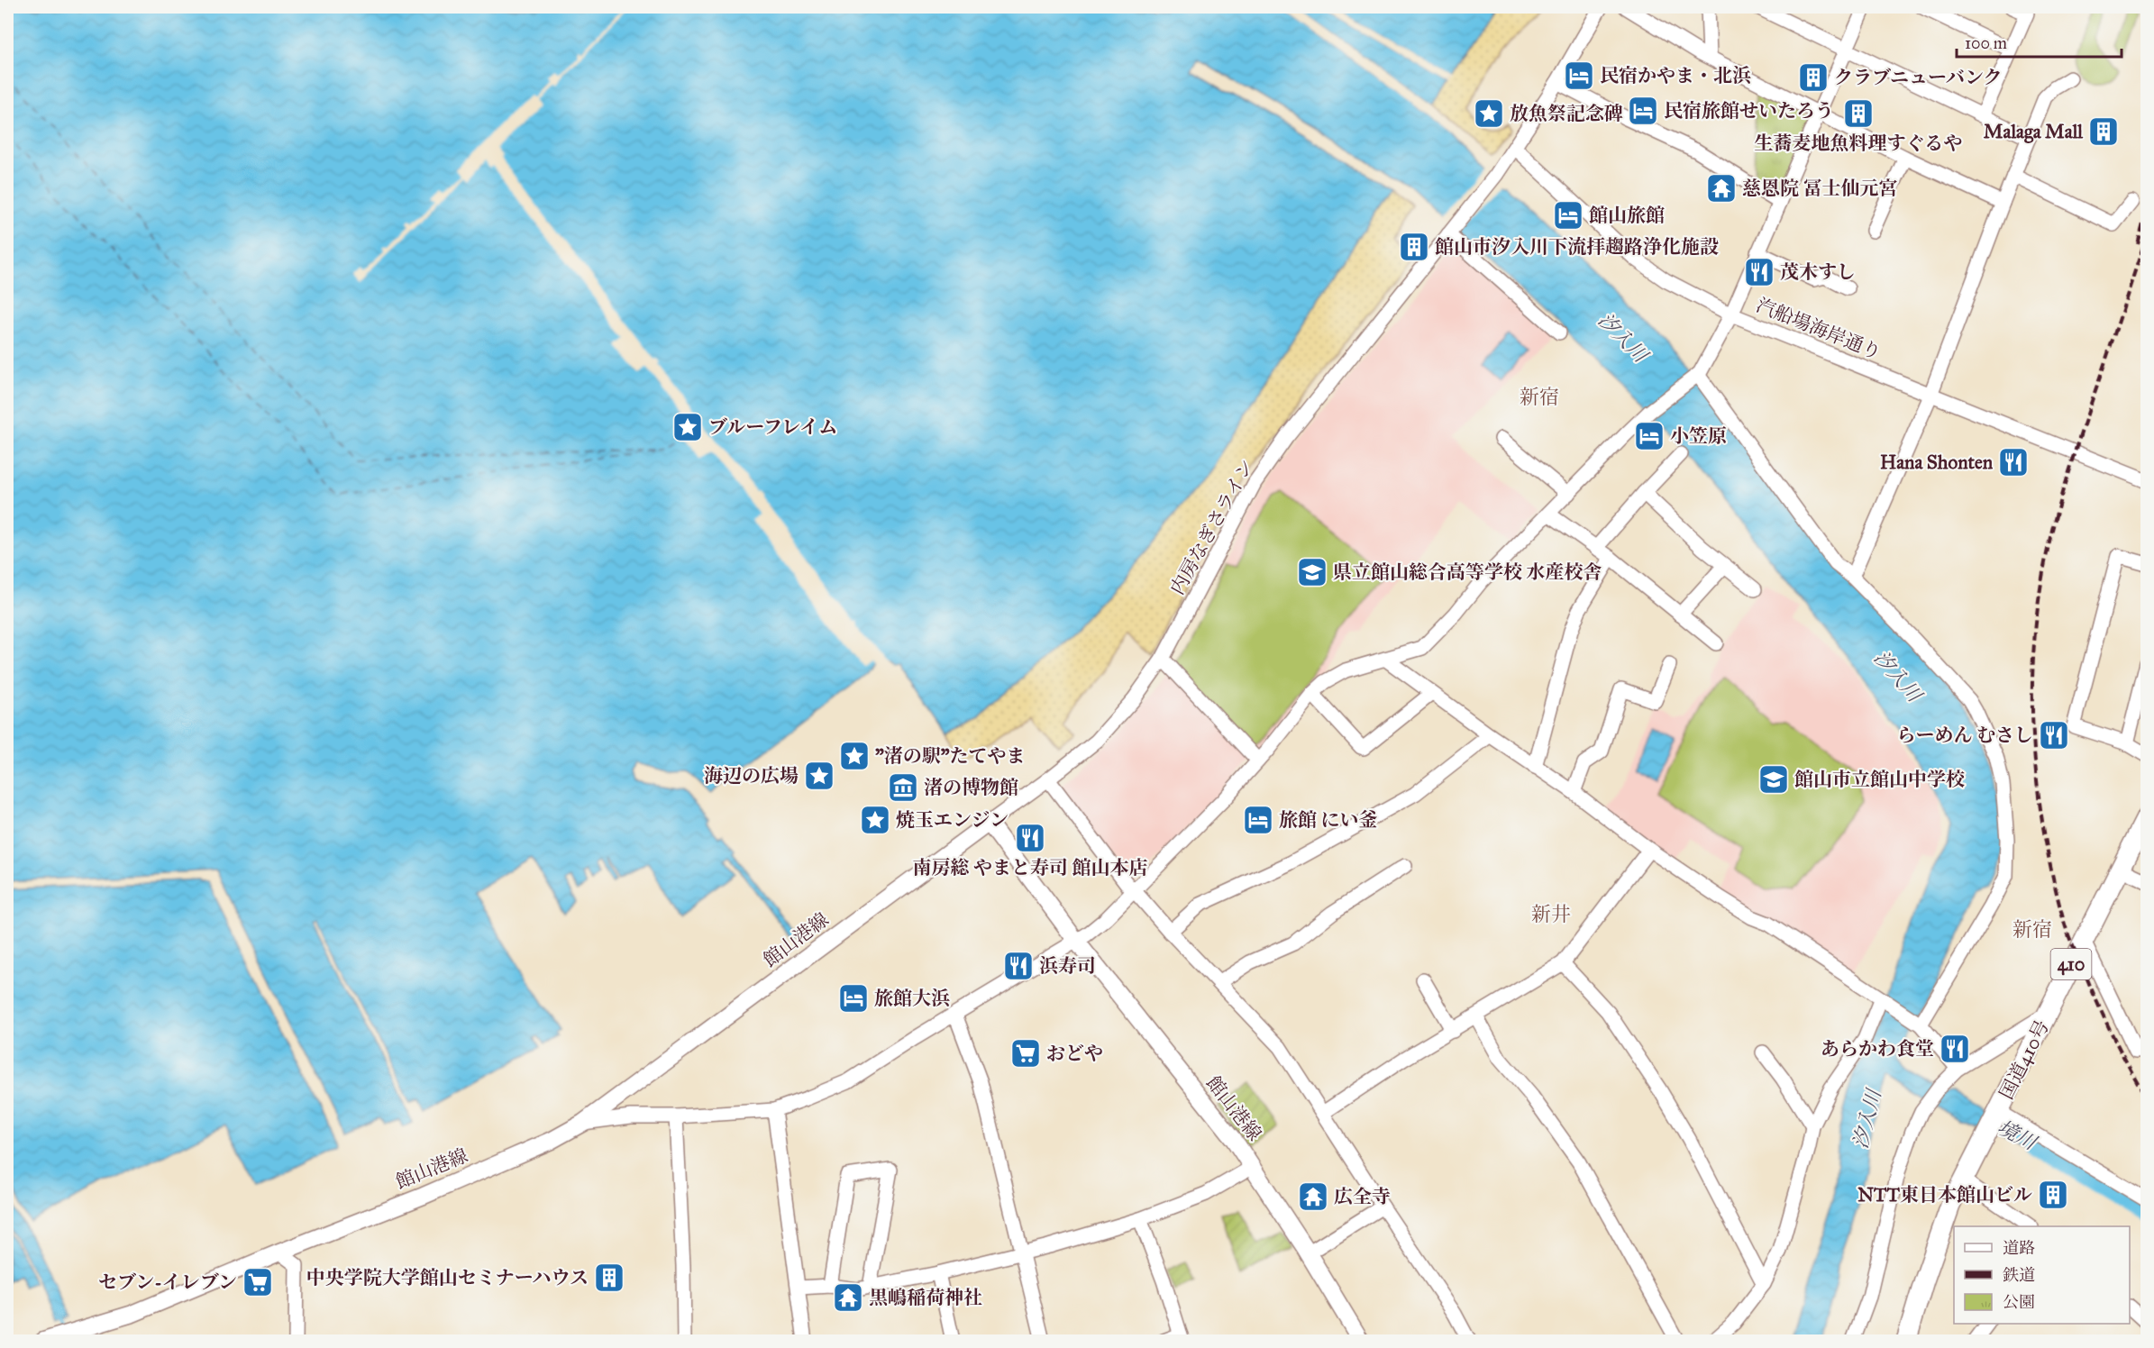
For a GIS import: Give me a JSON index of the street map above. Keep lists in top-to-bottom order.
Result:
{
  "streets": {
    "highway": ["410", "国道410号"],
    "main road": ["館山港線"],
    "street": ["汽船場海岸通り", "内房なぎさライン"]
  },
  "crossings": [
    ["汽船場海岸通り", "内房なぎさライン"],
    ["内房なぎさライン", "館山港線"]
  ],
  "districts": ["新宿", "新井", "新宿"],
  "water": ["汐入川", "境川"],
  "places": {
    "hotel": [
      "民宿かやま・北浜",
      "民宿旅館せいたろう",
      "館山旅館",
      "小笠原",
      "旅館 にい釜",
      "旅館大浜"
    ],
    "building": [
      "クラブニューバンク",
      "生蕎麦地魚料理すぐるや",
      "Malaga Mall",
      "館山市汐入川下流拝趨路浄化施設",
      "NTT東日本館山ビル",
      "中央学院大学館山セミナーハウス"
    ],
    "place": [
      "放魚祭記念碑",
      "ブルーフレイム",
      "\"渚の駅\"たてやま",
      "海辺の広場",
      "焼玉エンジン"
    ],
    "temple": ["慈恩院 冨士仙元宮", "広全寺", "黒嶋稲荷神社"],
    "restaurant": [
      "茂木すし",
      "Hana Shonten",
      "らーめん むさし",
      "南房総 やまと寿司 館山本店",
      "浜寿司",
      "あらかわ食堂"
    ],
    "school or university": ["県立館山総合高等学校 水産校舎", "館山市立館山中学校"],
    "museum": ["渚の博物館"],
    "supermarket": ["おどや", "セブン-イレブン"]
  },
  "legend": ["道路", "鉄道", "公園"],
  "scale_bar": "100 m"
}
